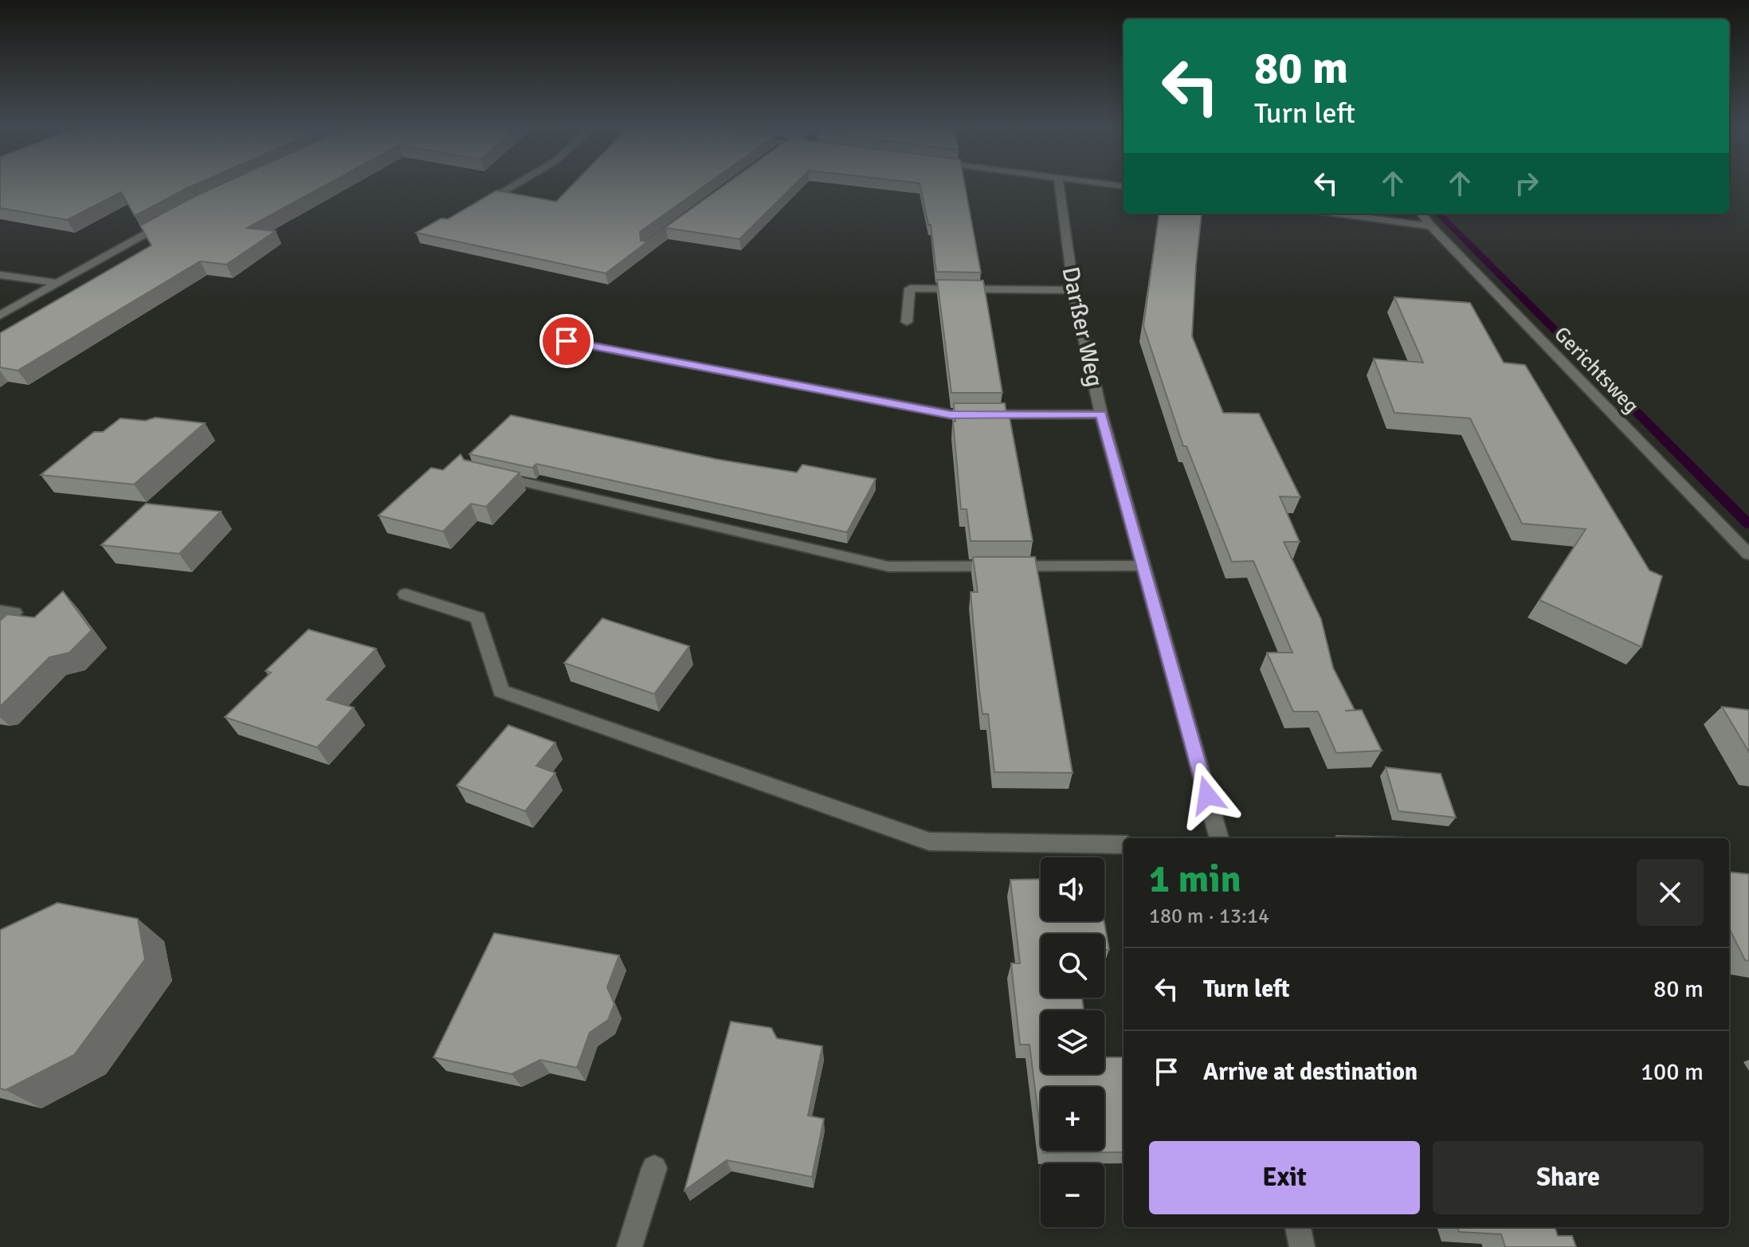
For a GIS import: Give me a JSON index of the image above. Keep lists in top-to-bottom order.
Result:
{
  "streets": {
    "street": ["Darßer Weg", "Gerichtsweg"]
  },
  "page": {
    "turn": ["80 m", "Turn left"],
    "heading": ["1 min", "180 m · 13:14"],
    "map_buttons": ["+", "−"],
    "list": [
      {
        "name": "Turn left",
        "value": "80 m"
      },
      {
        "name": "Arrive at destination",
        "value": "100 m"
      }
    ],
    "buttons": ["Exit", "Share"]
  }
}
